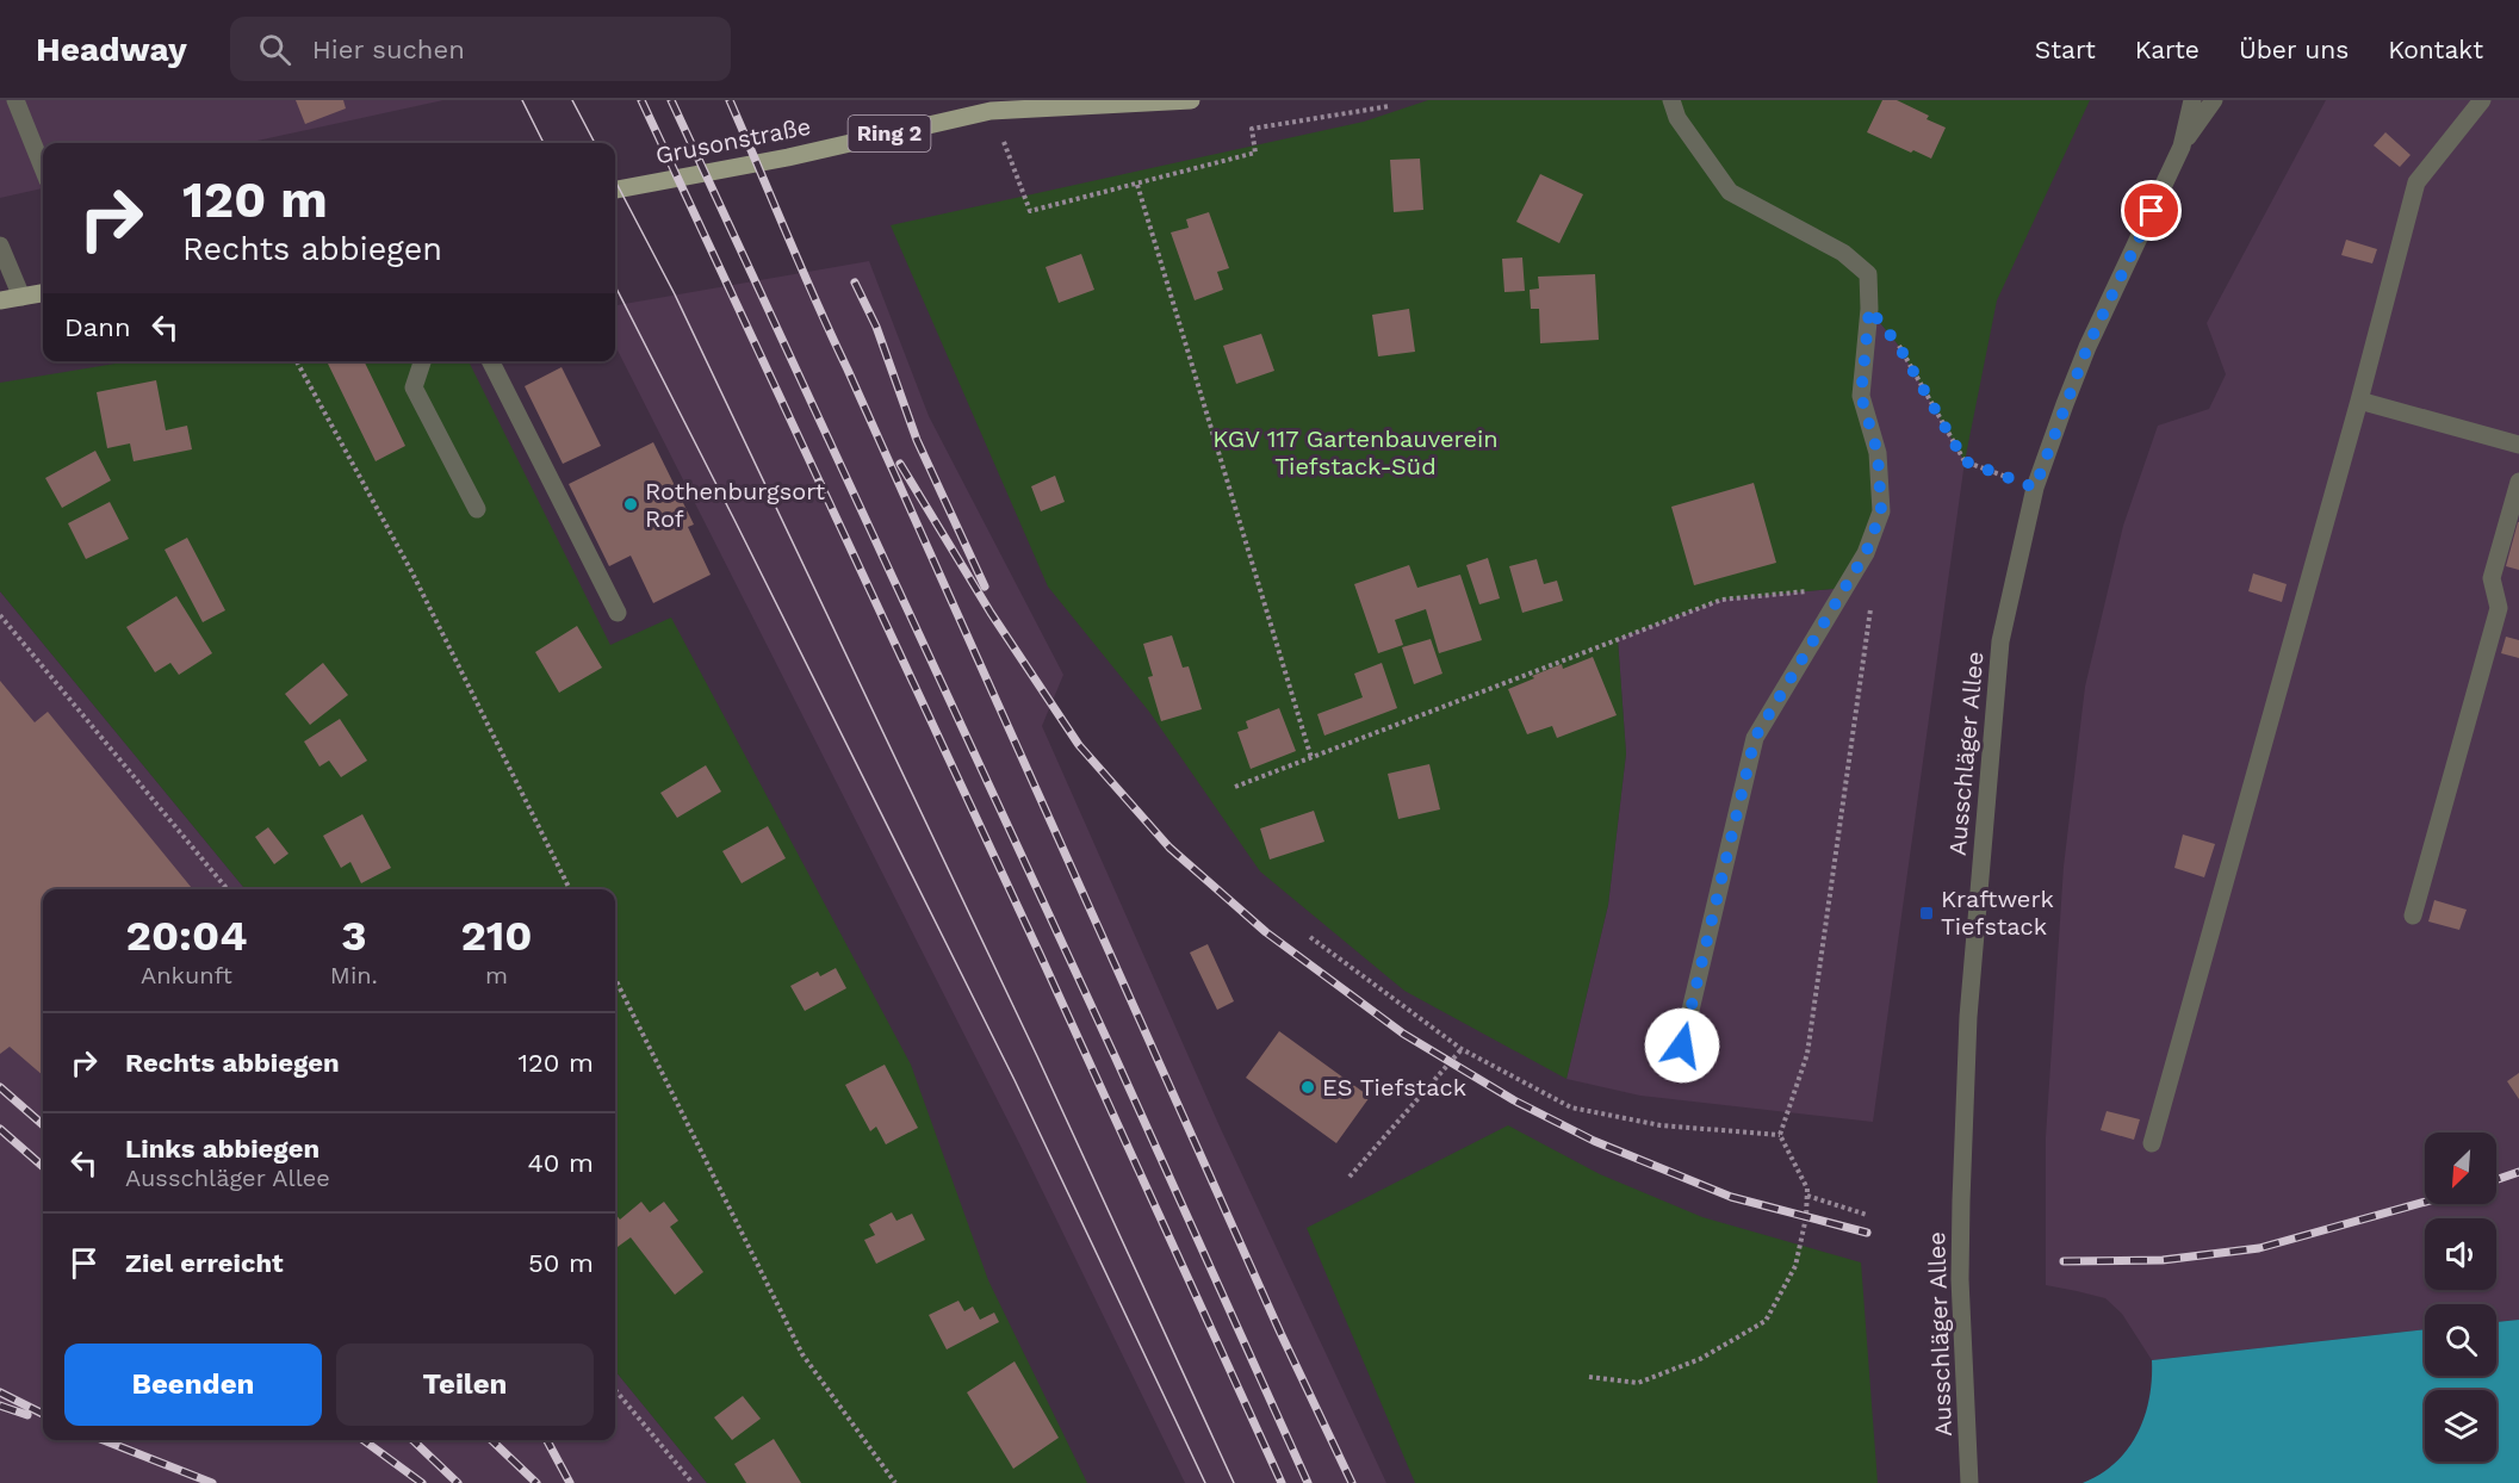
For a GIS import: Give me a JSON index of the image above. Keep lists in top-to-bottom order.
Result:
{
  "streets": {
    "main road": ["Ring 2", "Grusonstraße"],
    "street": ["Ausschläger Allee"]
  },
  "parks": ["KGV 117 Gartenbauverein Tiefstack-Süd"],
  "places": {
    "other": ["Rothenburgsort Rof", "ES Tiefstack"],
    "transit": ["Kraftwerk Tiefstack"]
  },
  "north": "bottom left",
  "page": {
    "header": "Headway",
    "search": "Hier suchen",
    "nav": [
      "Start",
      "Karte",
      "Über uns",
      "Kontakt"
    ],
    "turn": ["120 m", "Rechts abbiegen"],
    "then": "Dann",
    "eta": [
      "20:04",
      "Ankunft",
      "3",
      "Min.",
      "210",
      "m"
    ],
    "list": [
      {
        "name": "Rechts abbiegen",
        "value": "120 m"
      },
      {
        "name": "Links abbiegen",
        "note": "Ausschläger Allee",
        "value": "40 m"
      },
      {
        "name": "Ziel erreicht",
        "value": "50 m"
      }
    ],
    "buttons": ["Beenden", "Teilen"]
  }
}
